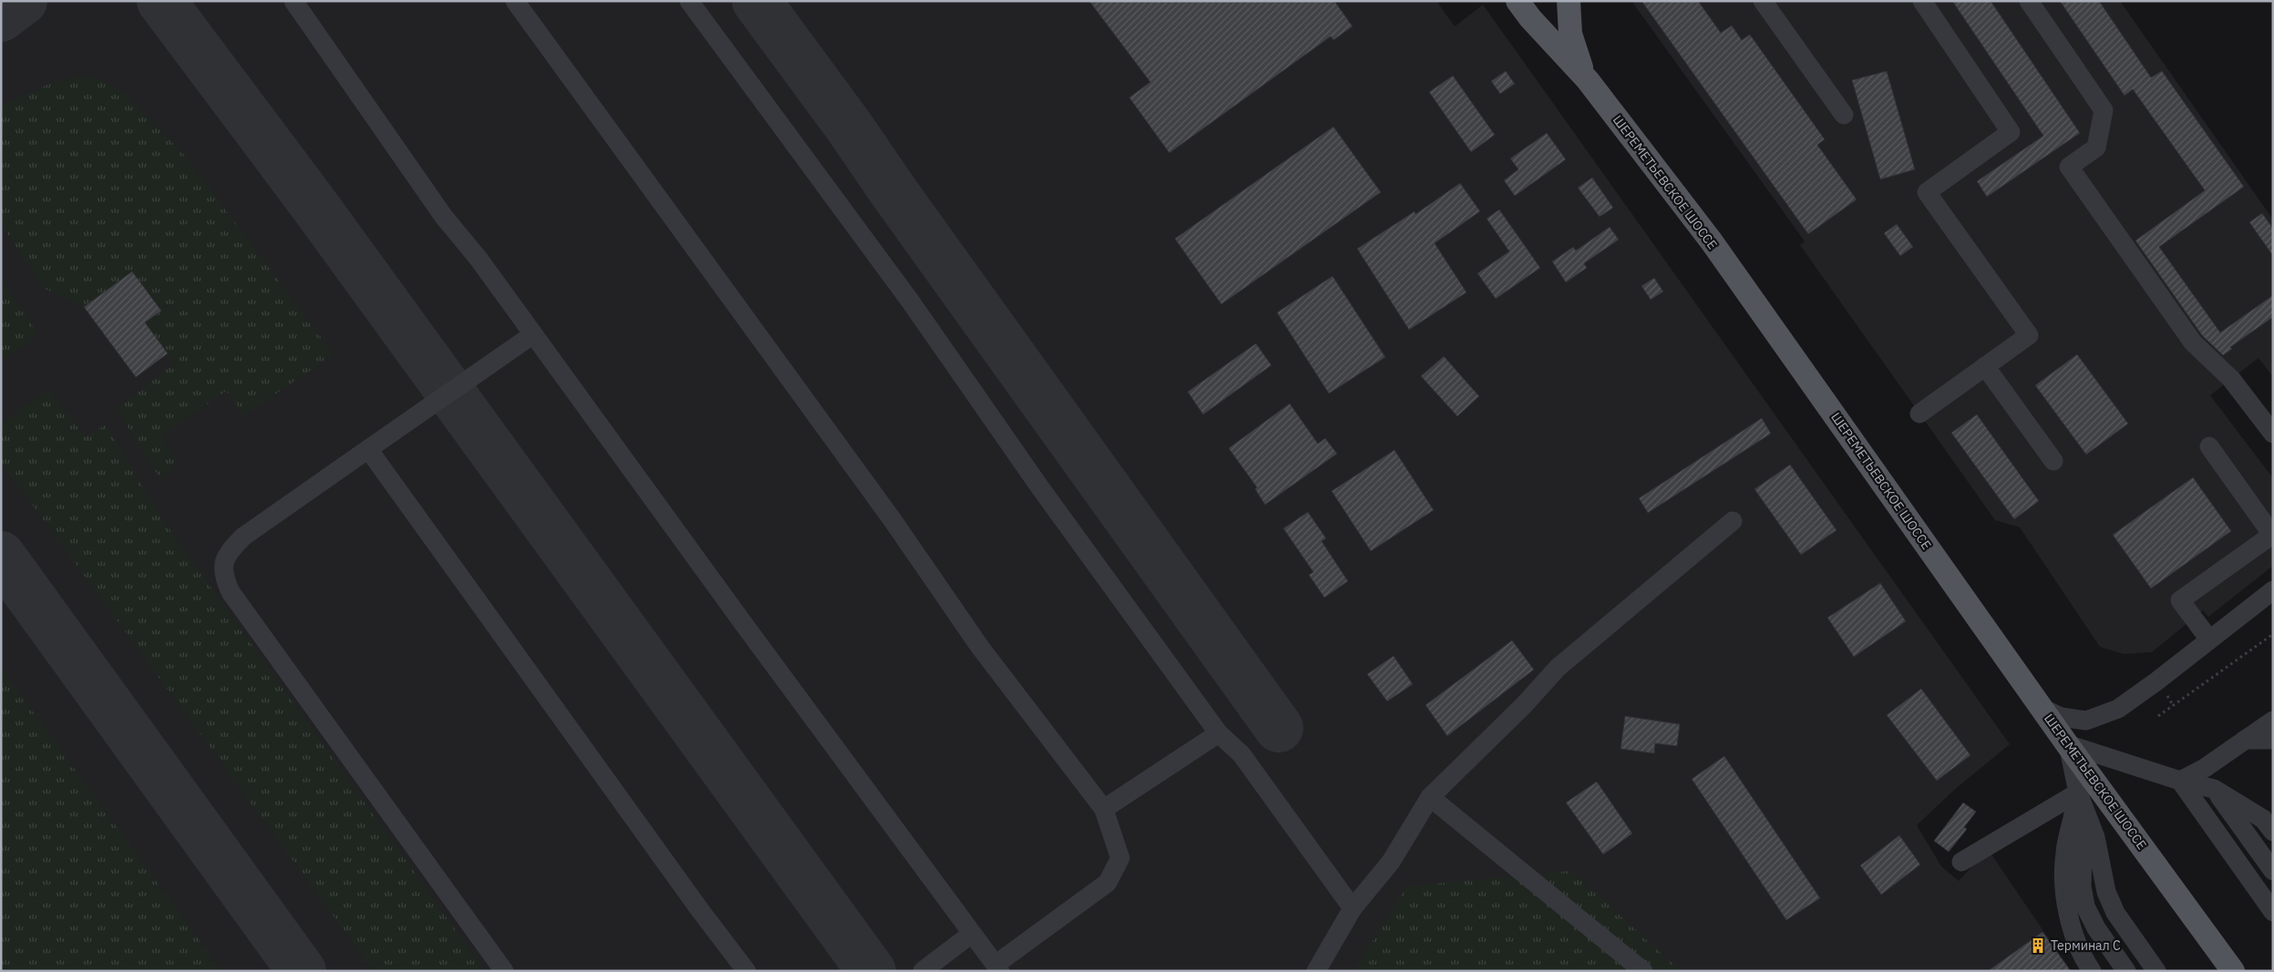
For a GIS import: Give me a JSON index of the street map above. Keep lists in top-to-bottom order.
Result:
{
  "streets": {
    "main road": ["ШЕРЕМЕТЬЕВСКОЕ ШОССЕ"]
  },
  "places": {
    "building": ["Терминал C"]
  }
}
